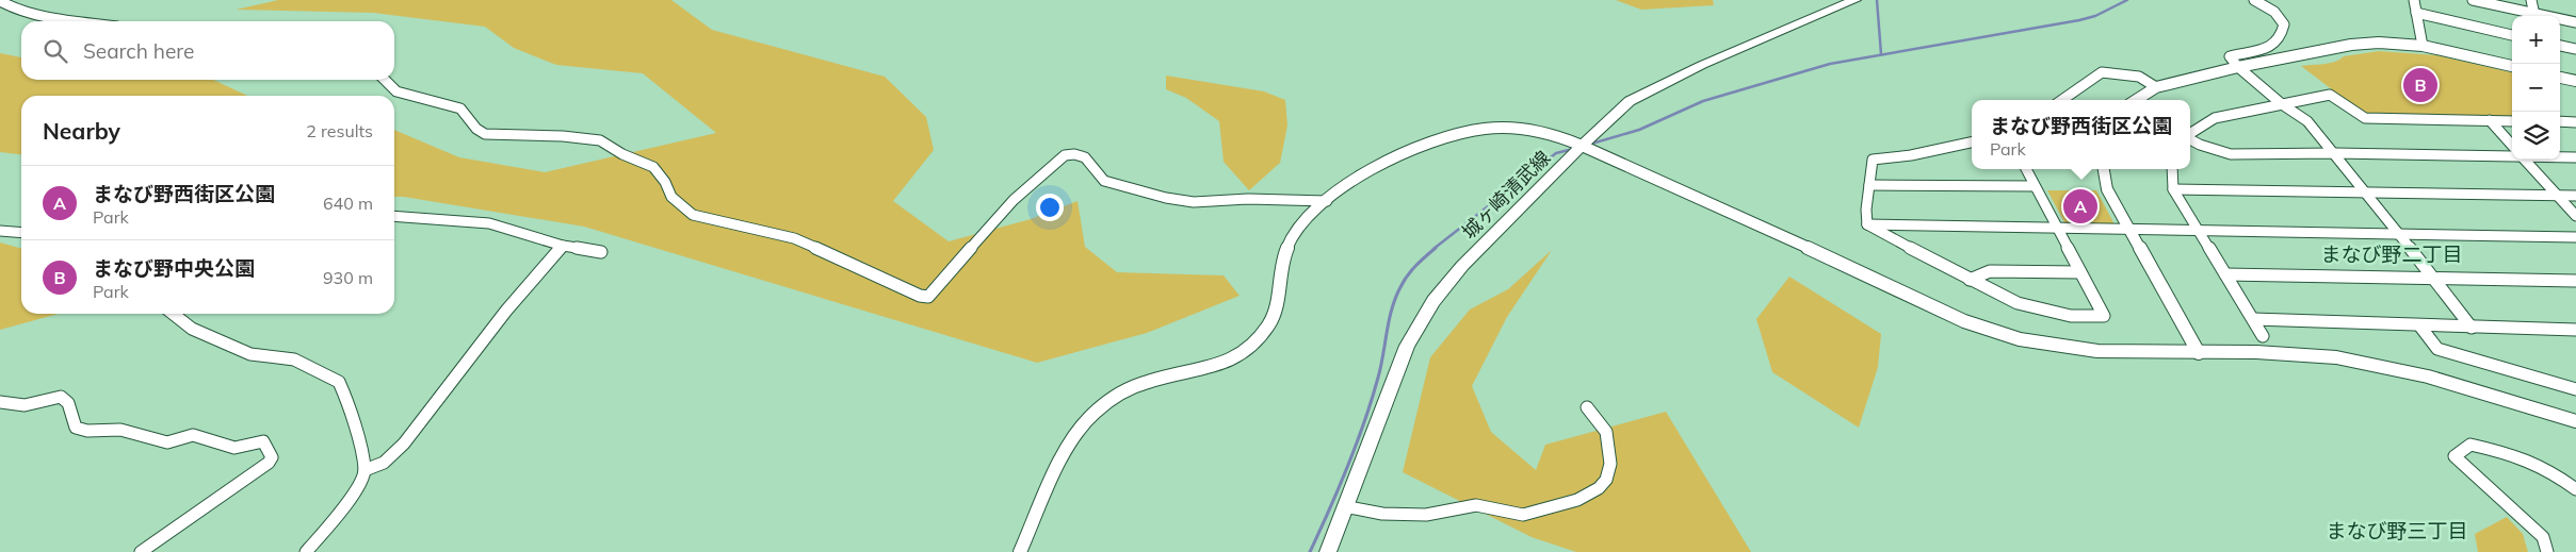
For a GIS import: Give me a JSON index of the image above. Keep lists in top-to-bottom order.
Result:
{
  "streets": {
    "main road": ["城ヶ崎清武線"]
  },
  "districts": ["まなび野二丁目", "まなび野三丁目"],
  "page": {
    "map_buttons": ["+", "−"],
    "search": "Search here",
    "pins": ["B", "A"],
    "heading": ["Nearby", "2 results"],
    "popup": ["まなび野西街区公園", "Park"],
    "list": [
      {
        "mark": "A",
        "name": "まなび野西街区公園",
        "note": "Park",
        "value": "640 m"
      },
      {
        "mark": "B",
        "name": "まなび野中央公園",
        "note": "Park",
        "value": "930 m"
      }
    ]
  }
}
